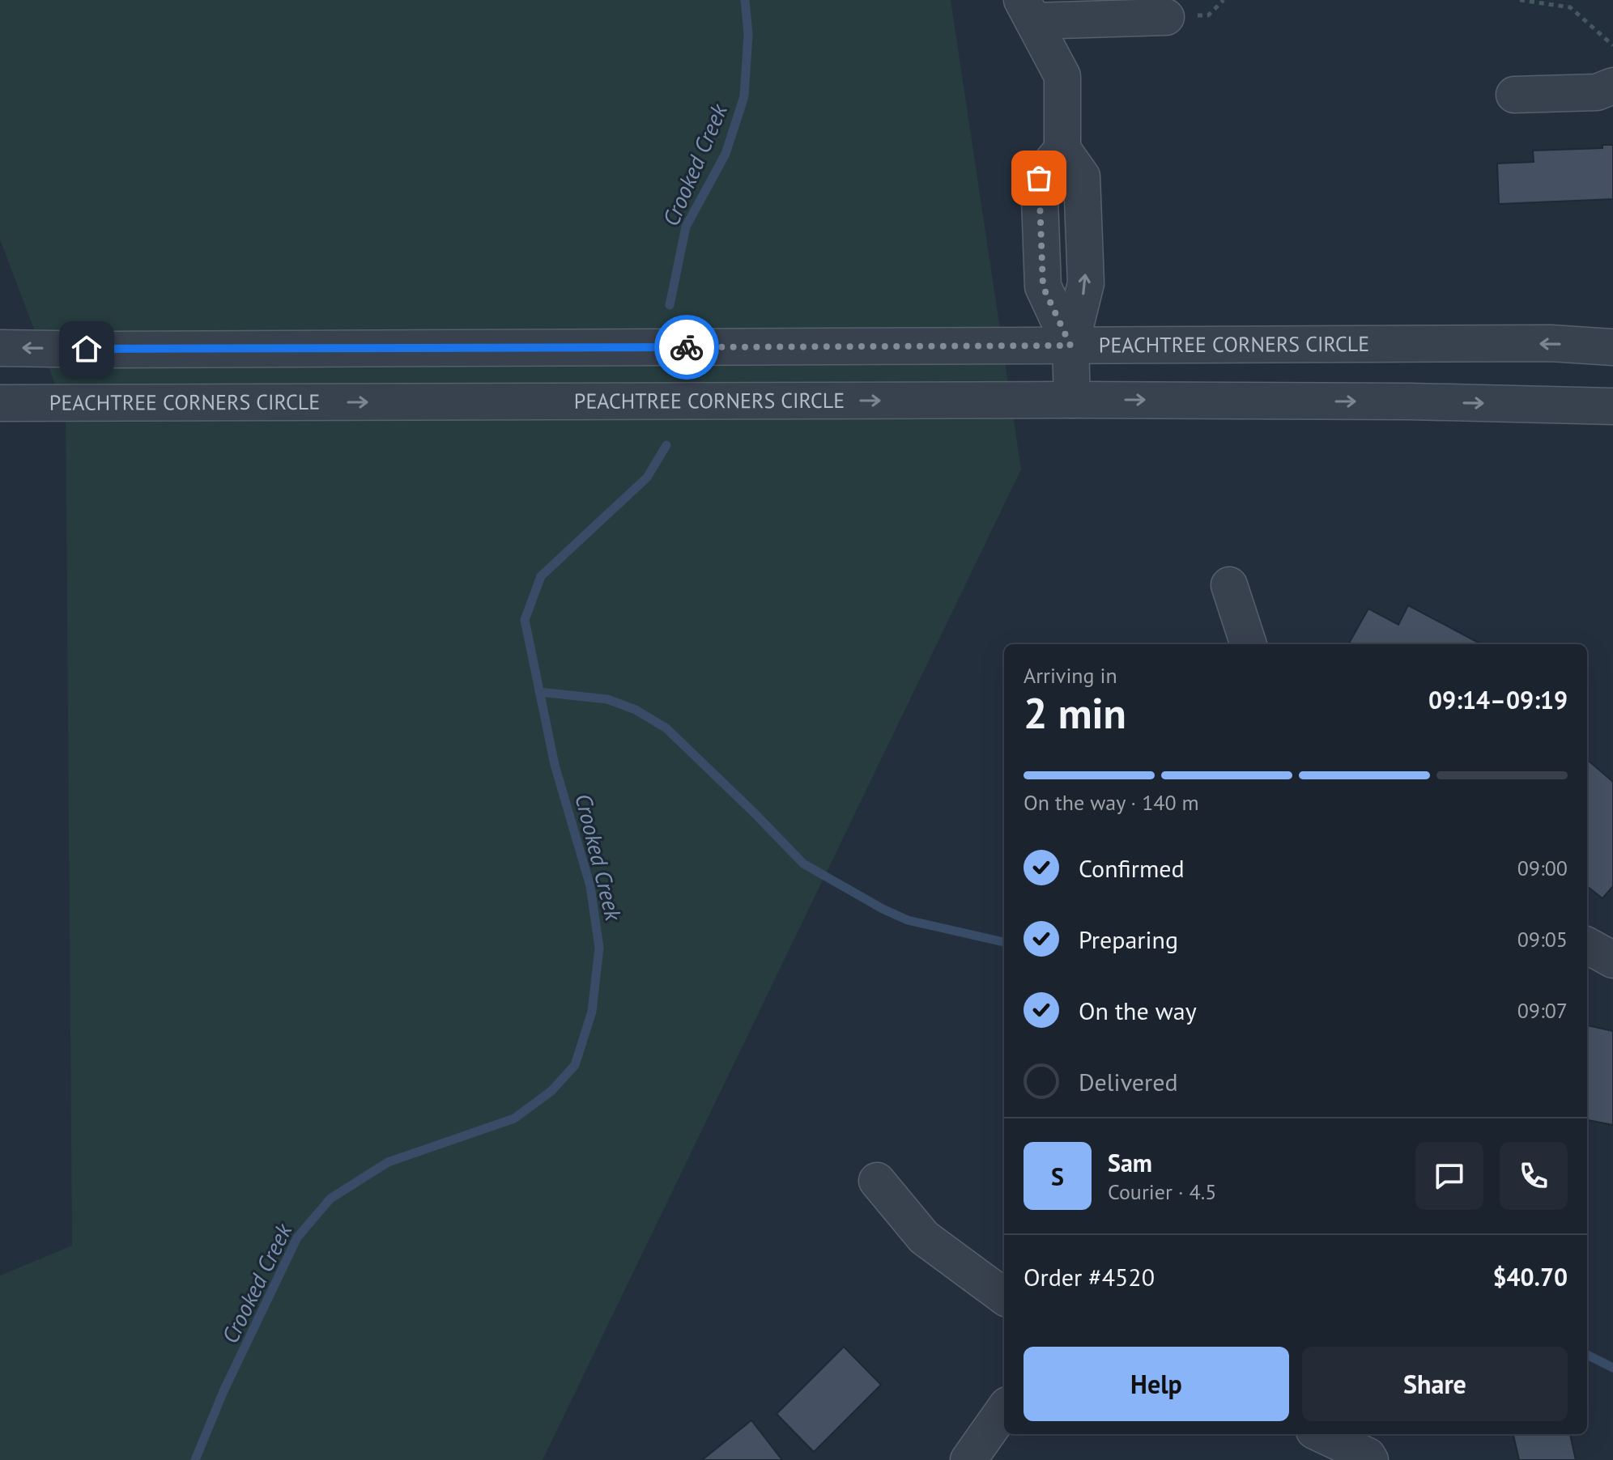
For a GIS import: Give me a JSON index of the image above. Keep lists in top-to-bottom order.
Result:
{
  "streets": {
    "street": ["PEACHTREE CORNERS CIRCLE"]
  },
  "water": ["Crooked Creek"],
  "page": {
    "heading": ["2 min", "Arriving in", "09:14–09:19"],
    "panel": [
      "Sam",
      "Courier · 4.5",
      "Order #4520",
      "$40.70"
    ],
    "bar": "On the way · 140 m",
    "list": [
      ["Confirmed", "09:00"],
      ["Preparing", "09:05"],
      ["On the way", "09:07"],
      "Delivered"
    ],
    "round": "S",
    "buttons": ["Help", "Share"]
  }
}
